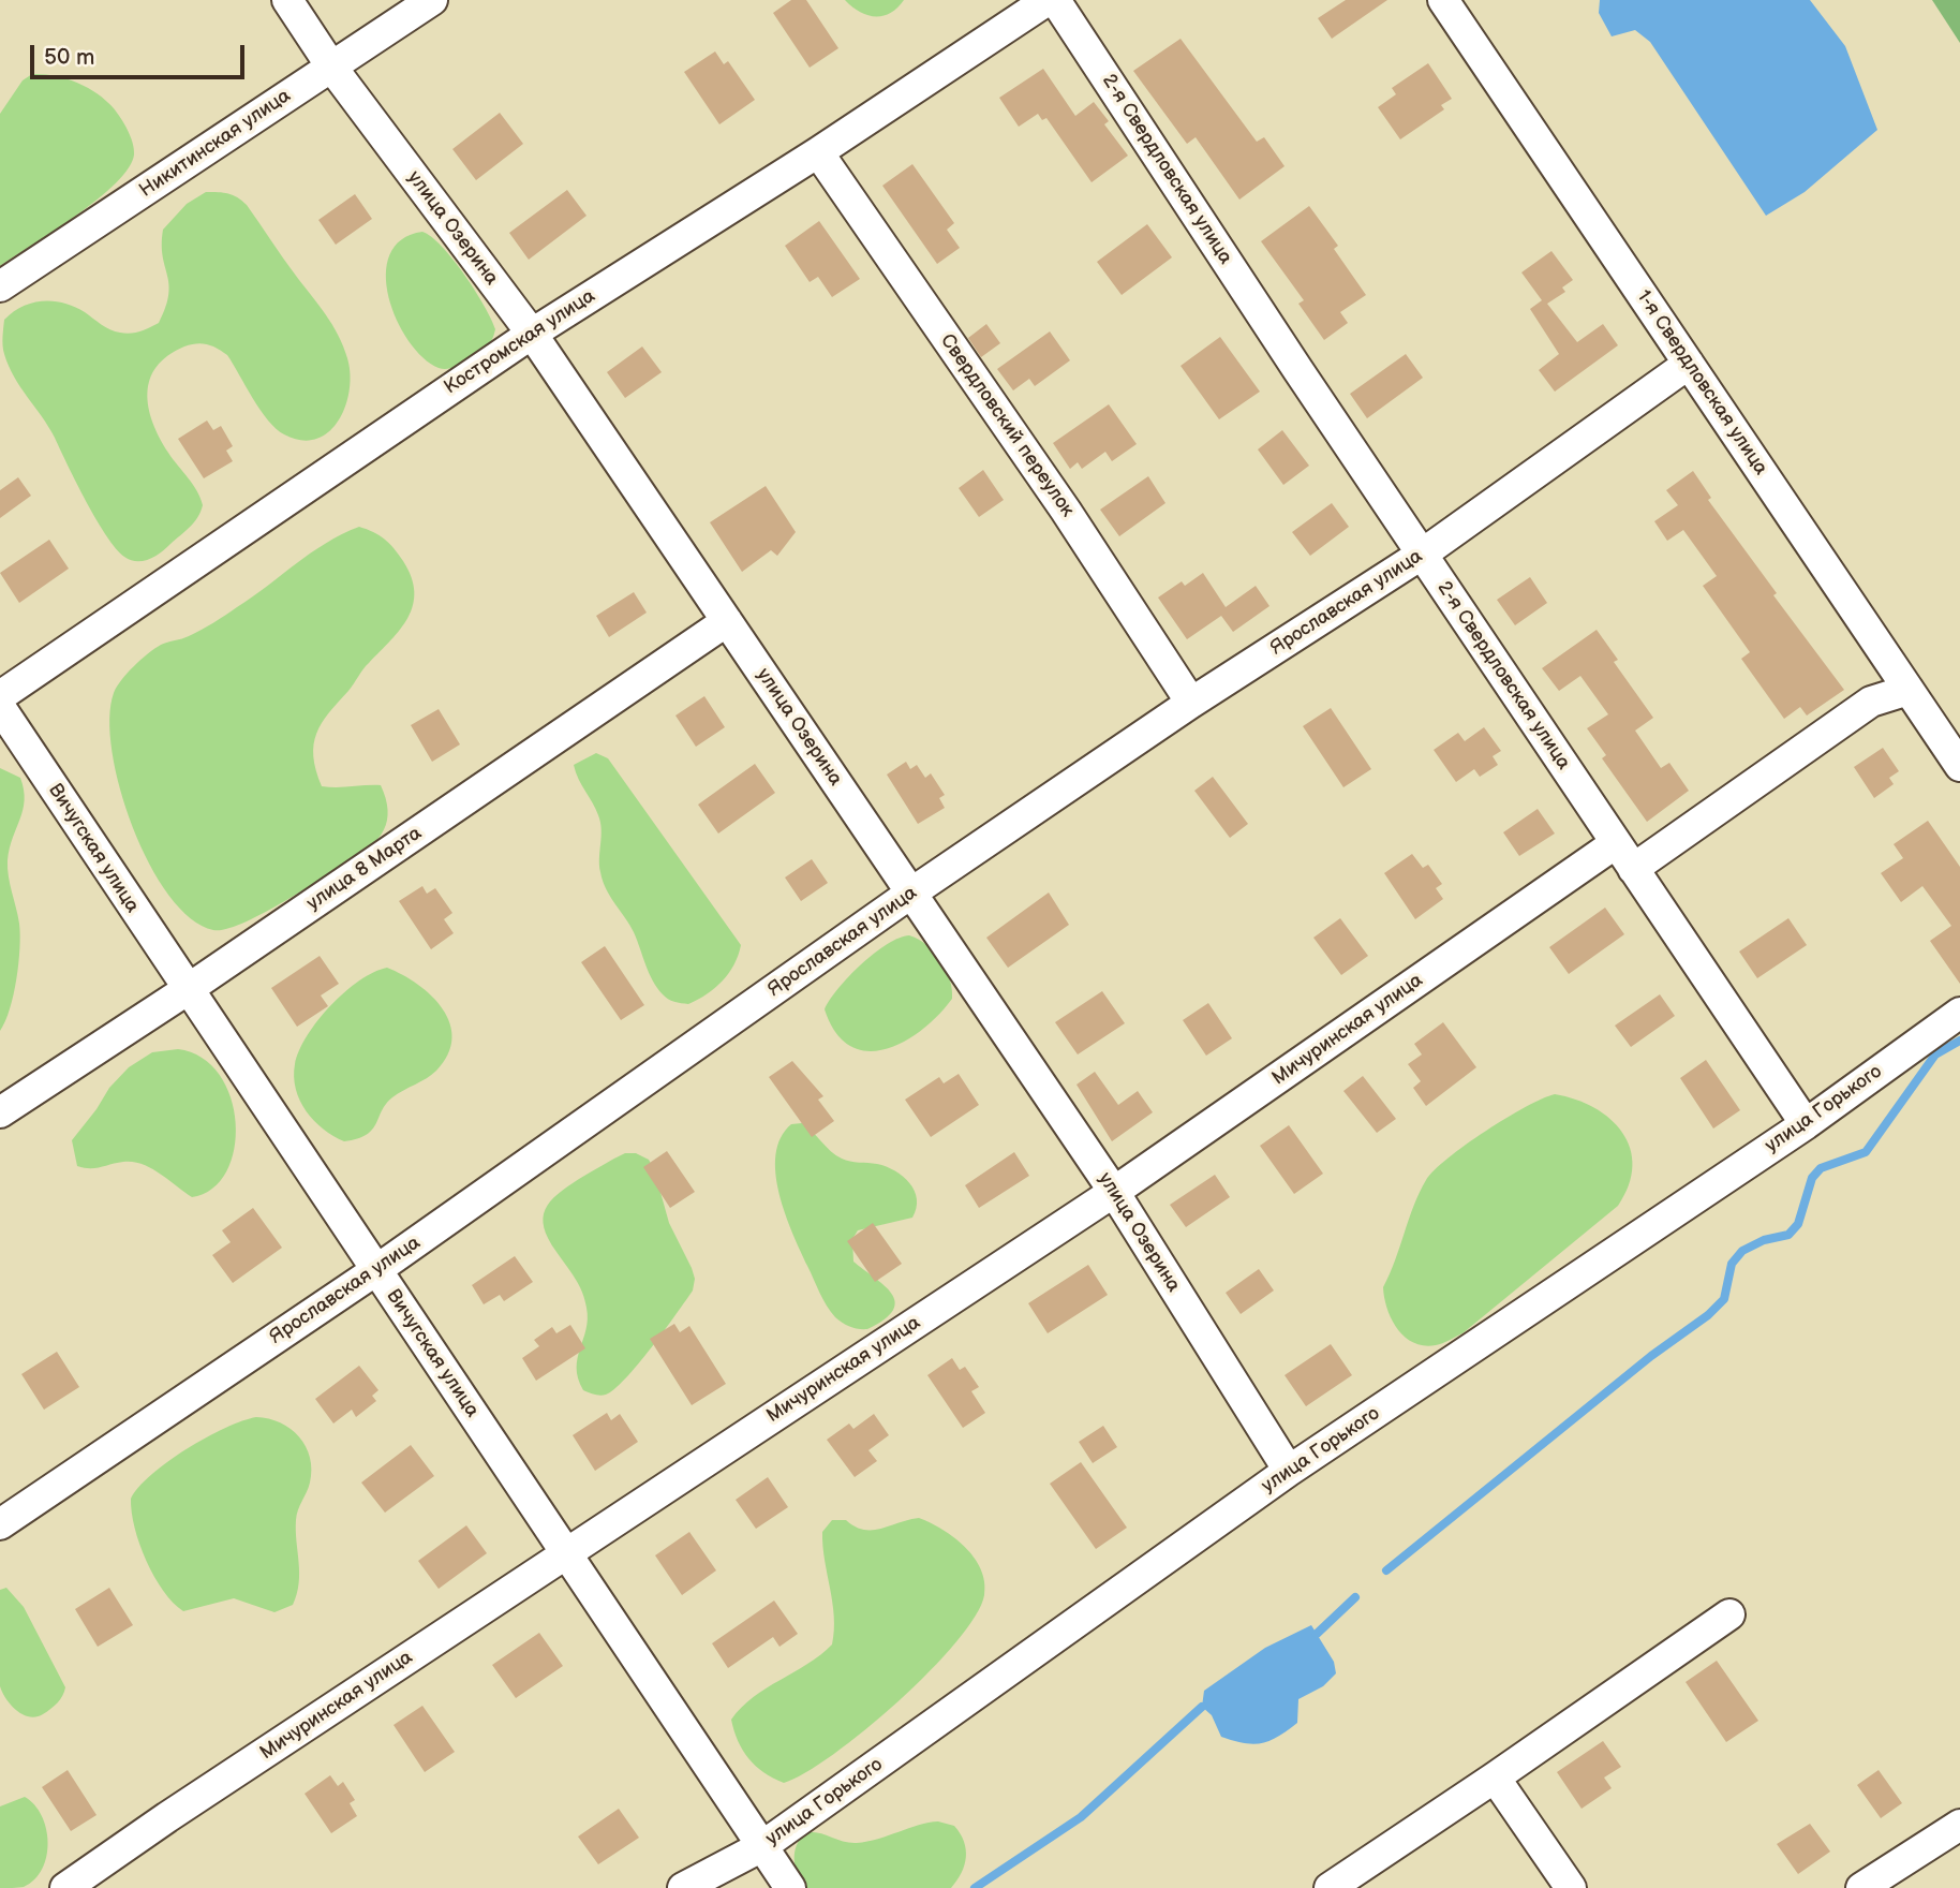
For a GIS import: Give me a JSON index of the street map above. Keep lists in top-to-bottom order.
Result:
{
  "streets": {
    "street": [
      "Никитинская улица",
      "2-я Свердловская улица",
      "улица Озерина",
      "Костромская улица",
      "1-я Свердловская улица",
      "Свердловский переулок",
      "Ярославская улица",
      "Вичугская улица",
      "улица 8 Марта",
      "Мичуринская улица",
      "улица Горького"
    ]
  },
  "crossings": [
    ["Никитинская улица", "улица Озерина"],
    ["2-я Свердловская улица", "Ярославская улица"],
    ["2-я Свердловская улица", "Мичуринская улица"],
    ["2-я Свердловская улица", "улица Горького"],
    ["улица Озерина", "Костромская улица"],
    ["улица Озерина", "Ярославская улица"],
    ["улица Озерина", "улица 8 Марта"],
    ["улица Озерина", "Мичуринская улица"],
    ["улица Озерина", "улица Горького"],
    ["Костромская улица", "Свердловский переулок"],
    ["1-я Свердловская улица", "Ярославская улица"],
    ["Свердловский переулок", "Ярославская улица"],
    ["Ярославская улица", "Вичугская улица"],
    ["Вичугская улица", "улица 8 Марта"],
    ["Вичугская улица", "Мичуринская улица"],
    ["Вичугская улица", "улица Горького"]
  ],
  "scale_bar": "50 m"
}
